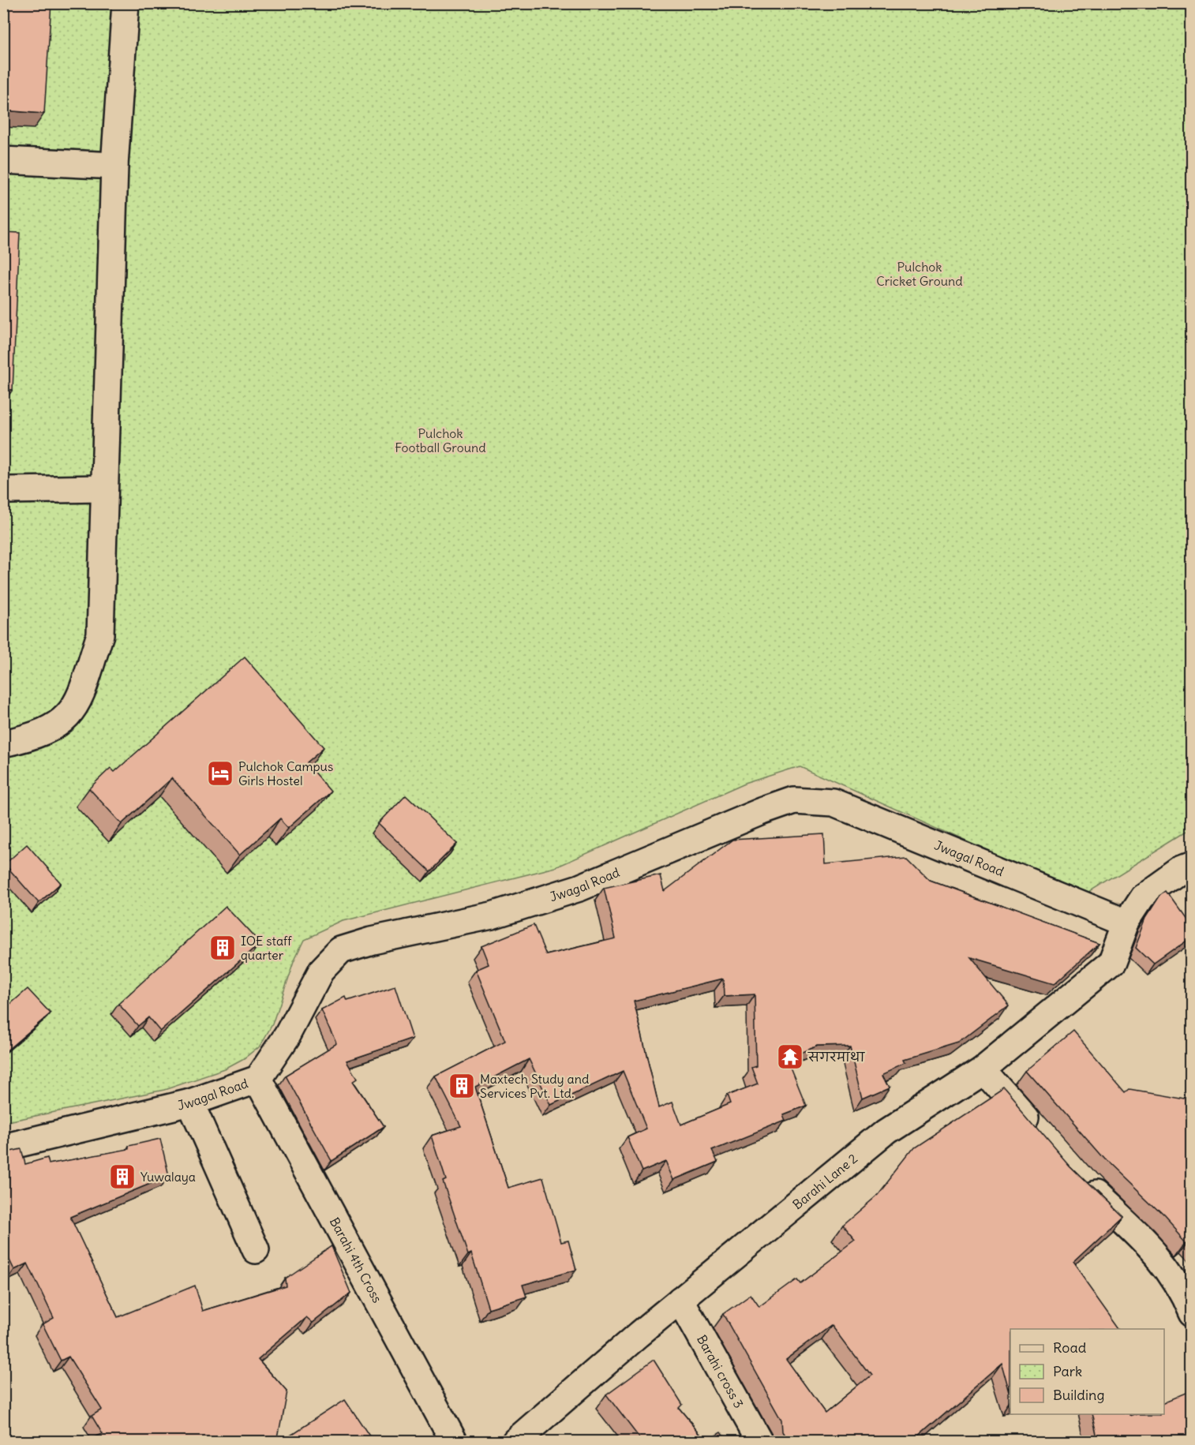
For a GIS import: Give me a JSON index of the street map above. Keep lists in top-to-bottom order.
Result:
{
  "streets": {
    "street": [
      "Jwagal Road",
      "Barahi Lane 2",
      "Barahi 4th Cross",
      "Barahi cross 3"
    ]
  },
  "crossings": [
    ["Jwagal Road", "Barahi Lane 2"],
    ["Jwagal Road", "Barahi 4th Cross"],
    ["Barahi Lane 2", "Barahi cross 3"]
  ],
  "parks": ["Pulchok Cricket Ground", "Pulchok Football Ground"],
  "places": {
    "hotel": ["Pulchok Campus Girls Hostel"],
    "building": ["IOE staff quarter", "Maxtech Study and Services Pvt. Ltd.", "Yuwalaya"],
    "temple": ["सगरमाथा"]
  },
  "legend": ["Road", "Park", "Building"]
}
